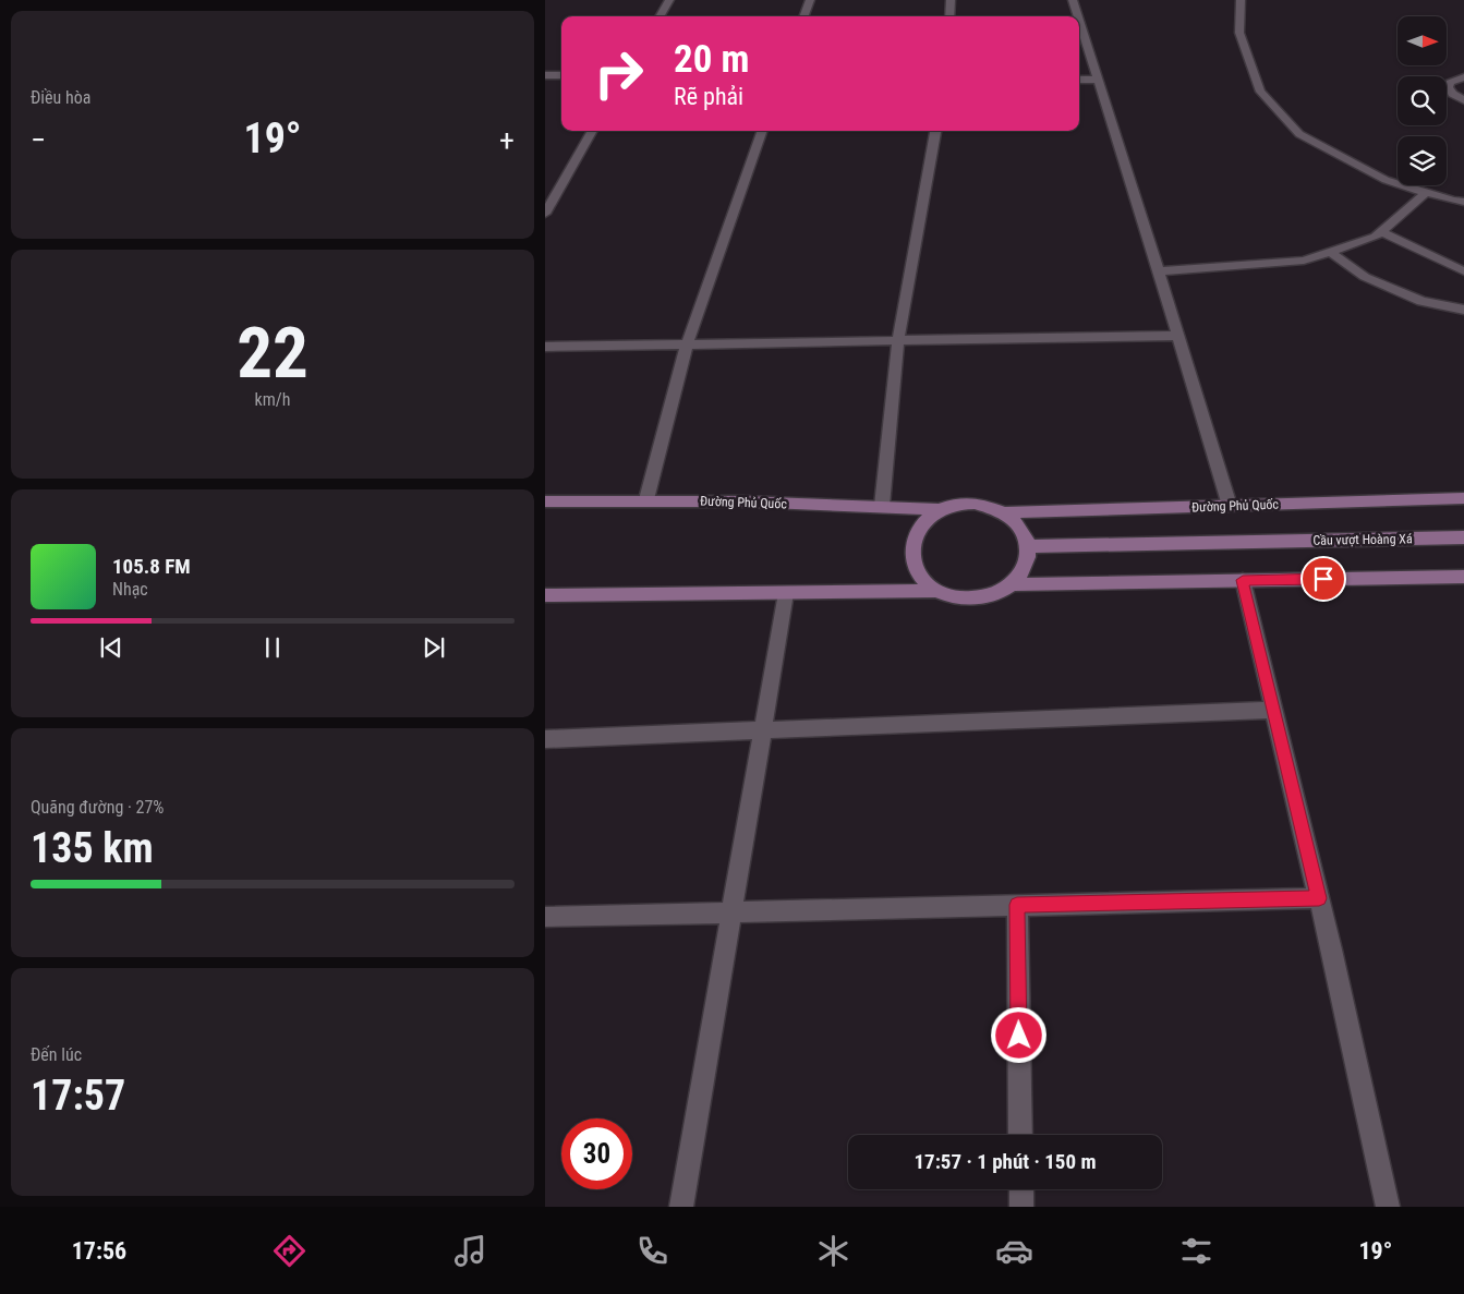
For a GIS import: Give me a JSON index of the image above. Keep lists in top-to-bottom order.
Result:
{
  "streets": {
    "main road": ["Đường Phủ Quốc", "Cầu vượt Hoàng Xá"]
  },
  "crossings": [
    ["Đường Phủ Quốc", "Cầu vượt Hoàng Xá"]
  ],
  "north": "right",
  "page": {
    "tile": [
      "Điều hòa",
      ["22", "km/h"],
      ["Quãng đường · 27%", "135 km"],
      ["Đến lúc", "17:57"]
    ],
    "turn": ["20 m", "Rẽ phải"],
    "heat": ["−", "19°", "+"],
    "song": ["105.8 FM", "Nhạc"],
    "limit": "30",
    "trip": "17:57 · 1 phút · 150 m",
    "tabs": ["17:56", "19°"]
  }
}
